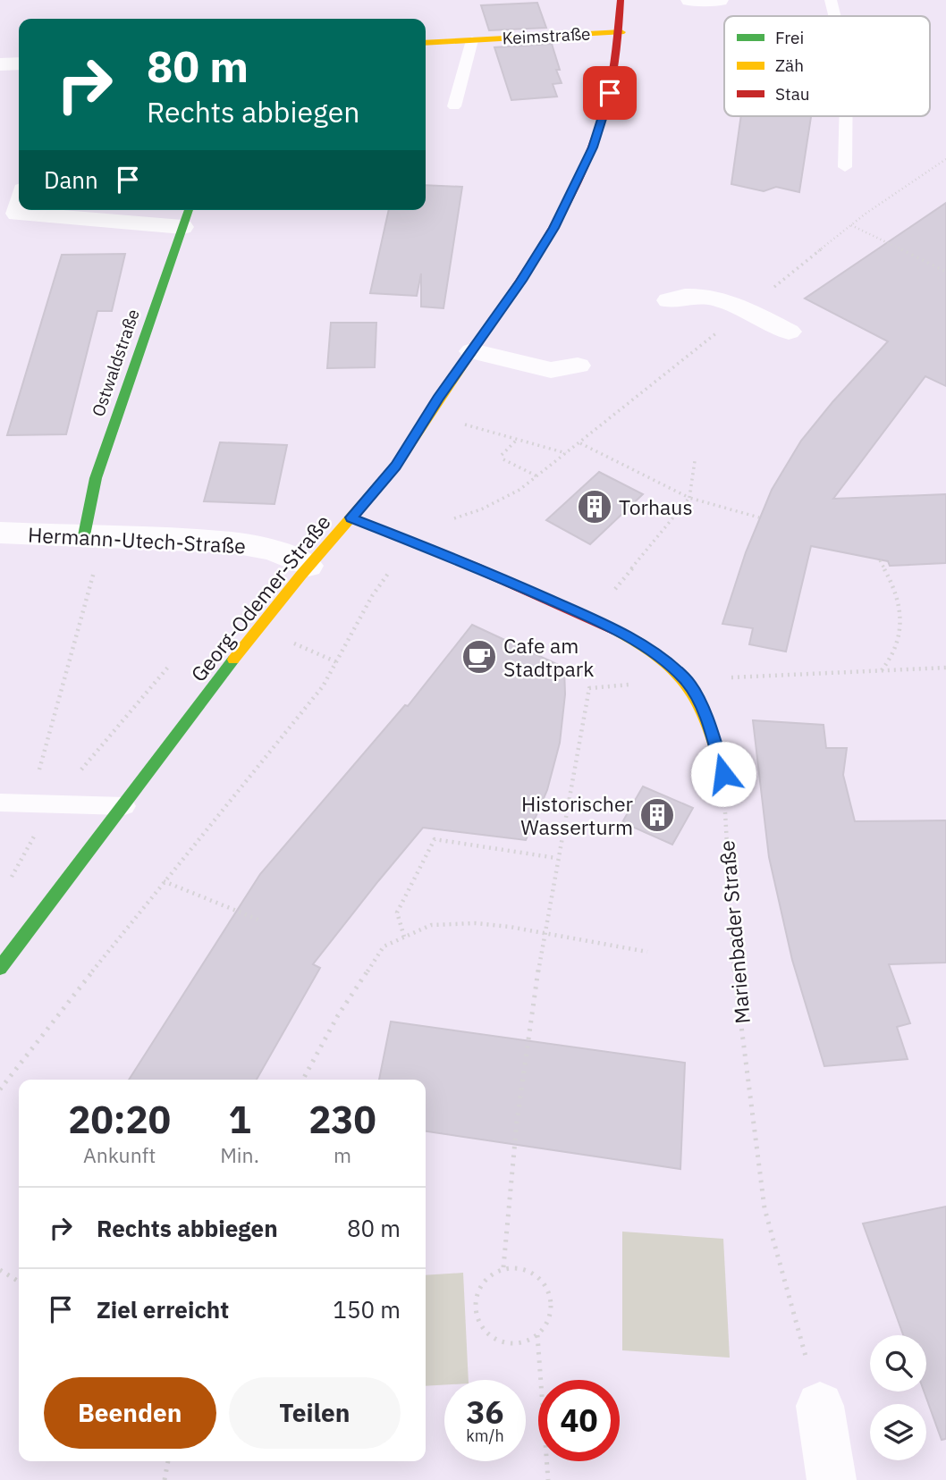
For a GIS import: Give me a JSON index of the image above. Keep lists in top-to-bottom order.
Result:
{
  "streets": {
    "street": [
      "Keimstraße",
      "Ostwaldstraße",
      "Hermann-Utech-Straße",
      "Georg-Odemer-Straße"
    ],
    "path": ["Marienbader Straße"]
  },
  "crossings": [
    ["Keimstraße", "Georg-Odemer-Straße"],
    ["Ostwaldstraße", "Hermann-Utech-Straße"],
    ["Hermann-Utech-Straße", "Georg-Odemer-Straße"]
  ],
  "places": {
    "building": ["Torhaus", "Historischer Wasserturm"],
    "cafe": ["Cafe am Stadtpark"]
  },
  "legend": ["Frei", "Zäh", "Stau"],
  "page": {
    "turn": ["80 m", "Rechts abbiegen"],
    "then": "Dann",
    "eta": [
      "20:20",
      "Ankunft",
      "1",
      "Min.",
      "230",
      "m"
    ],
    "list": [
      {
        "name": "Rechts abbiegen",
        "value": "80 m"
      },
      {
        "name": "Ziel erreicht",
        "value": "150 m"
      }
    ],
    "buttons": ["Beenden", "Teilen"],
    "speed": "36 km/h",
    "limit": "40"
  }
}
